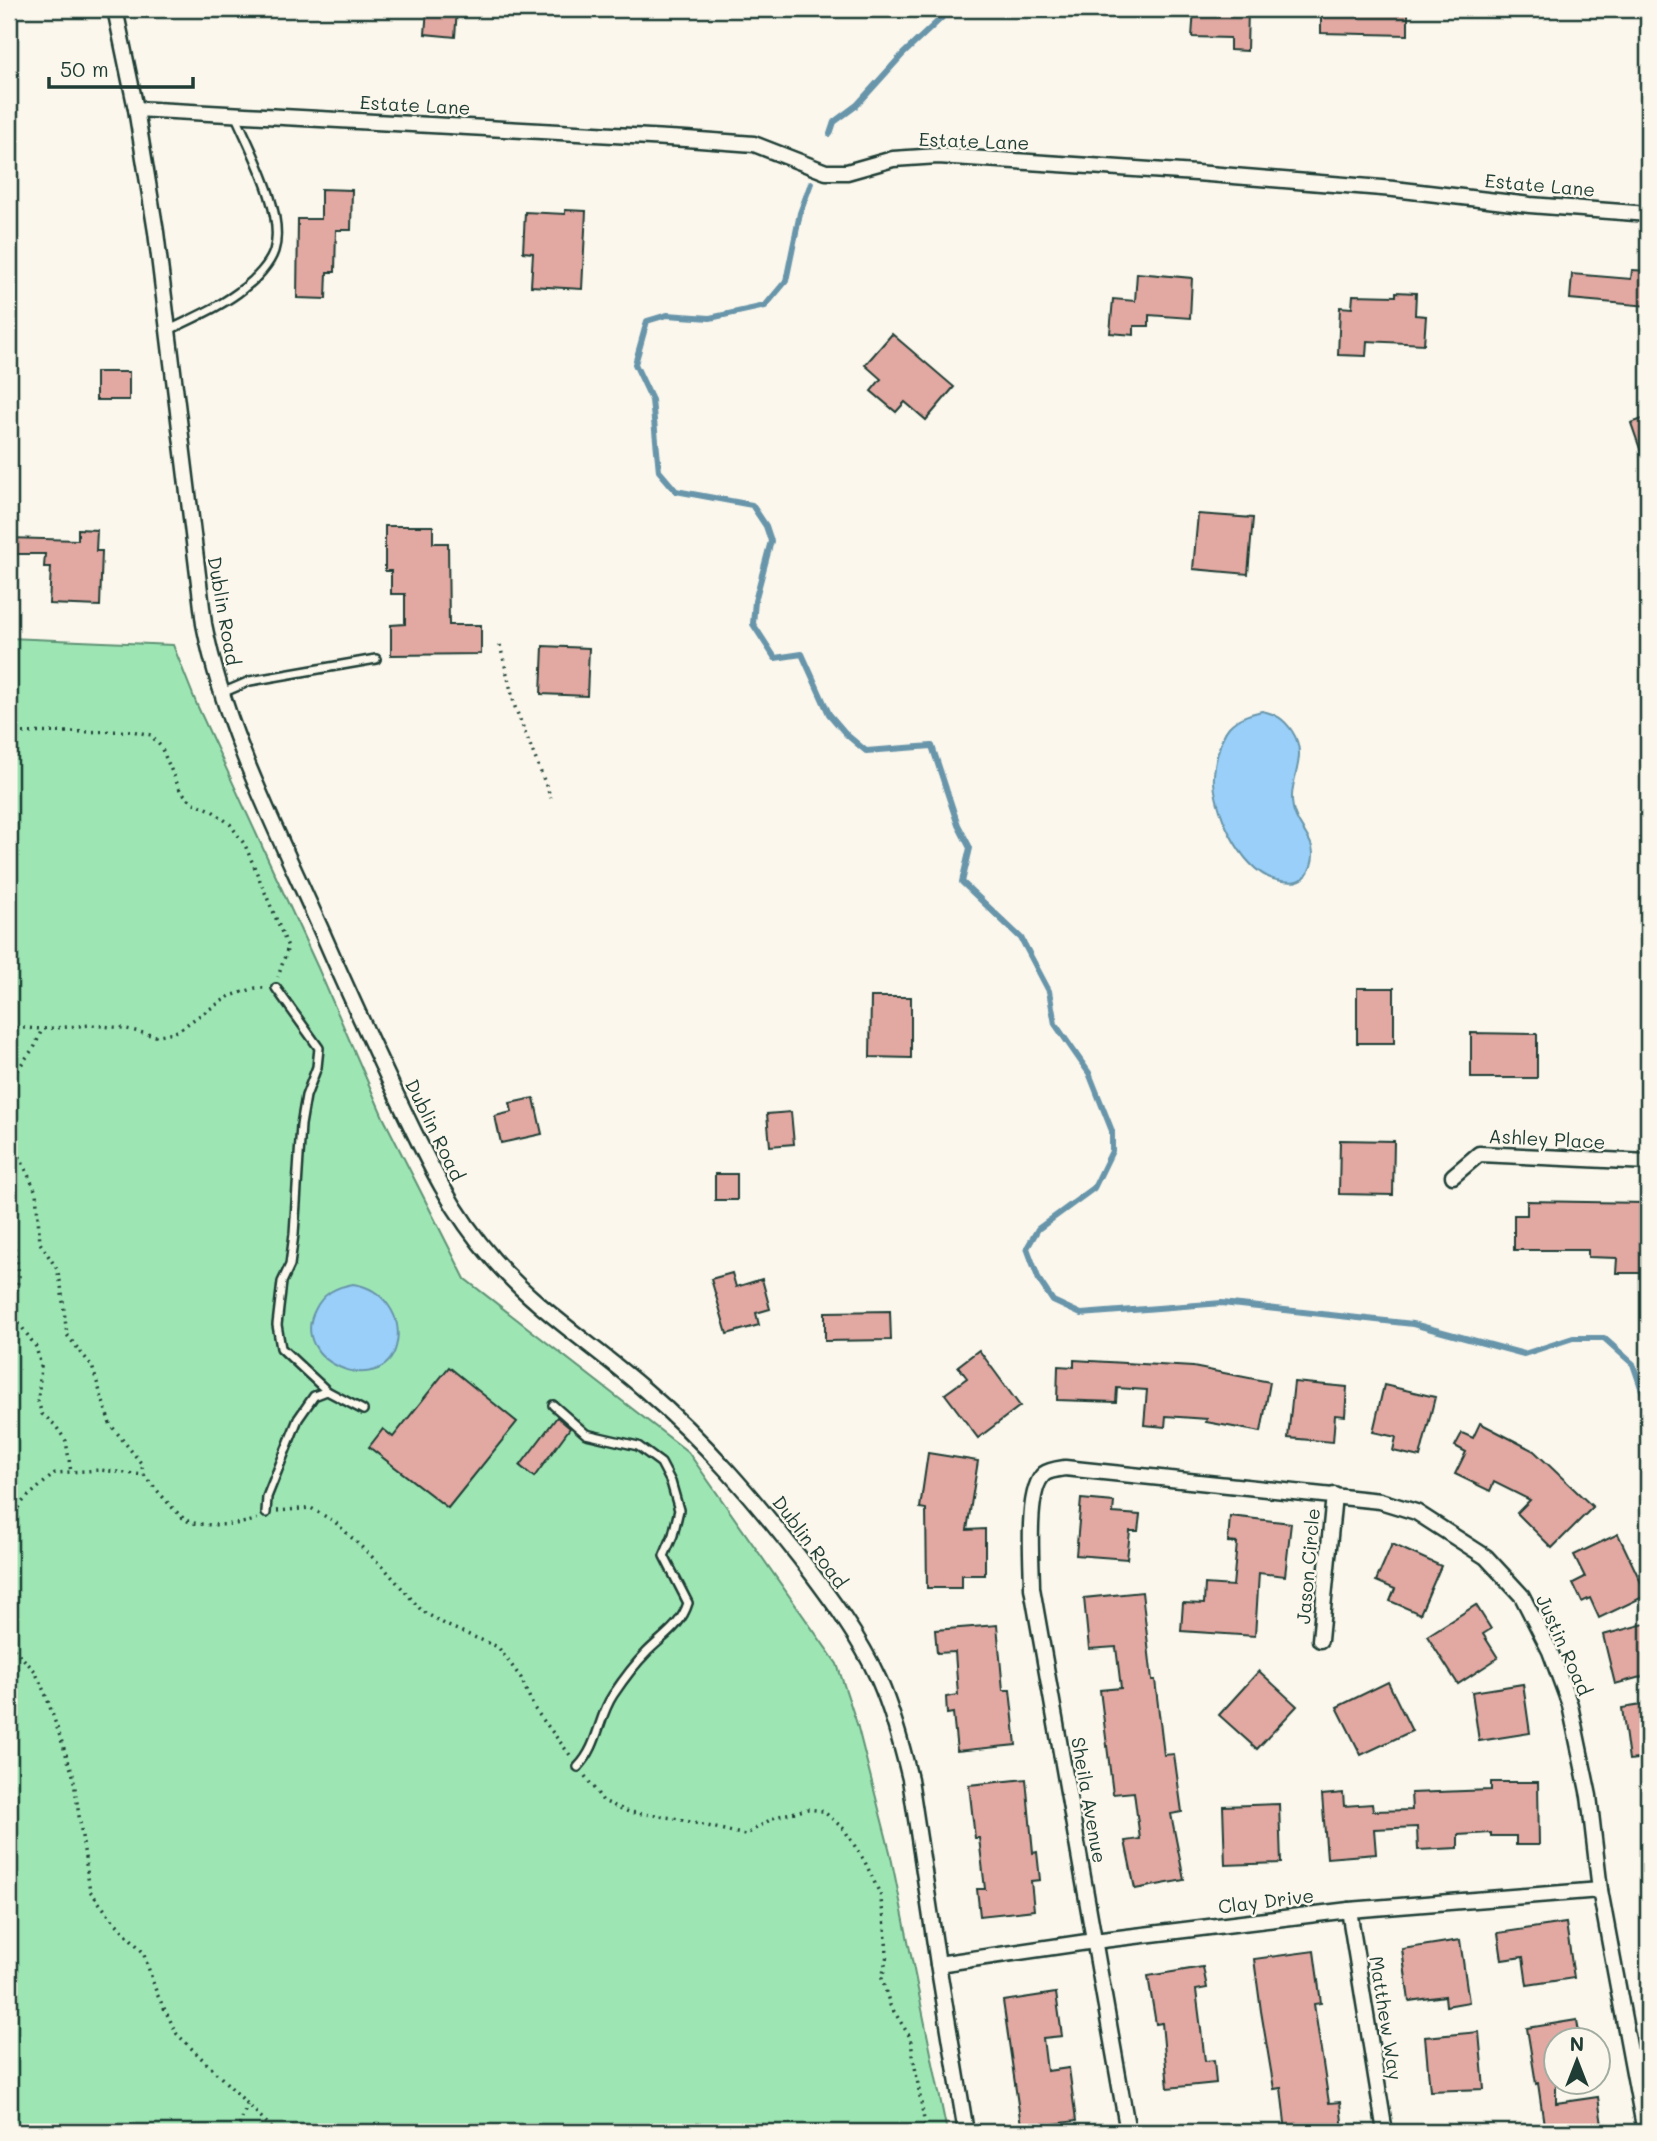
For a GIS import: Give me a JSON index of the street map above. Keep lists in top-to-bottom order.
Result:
{
  "streets": {
    "street": [
      "Estate Lane",
      "Dublin Road",
      "Ashley Place",
      "Jason Circle",
      "Justin Road",
      "Sheila Avenue",
      "Clay Drive",
      "Matthew Way"
    ]
  },
  "crossings": [
    ["Estate Lane", "Dublin Road"],
    ["Dublin Road", "Clay Drive"],
    ["Jason Circle", "Justin Road"],
    ["Justin Road", "Sheila Avenue"],
    ["Justin Road", "Clay Drive"],
    ["Sheila Avenue", "Clay Drive"],
    ["Clay Drive", "Matthew Way"]
  ],
  "scale_bar": "50 m",
  "north": "top"
}
